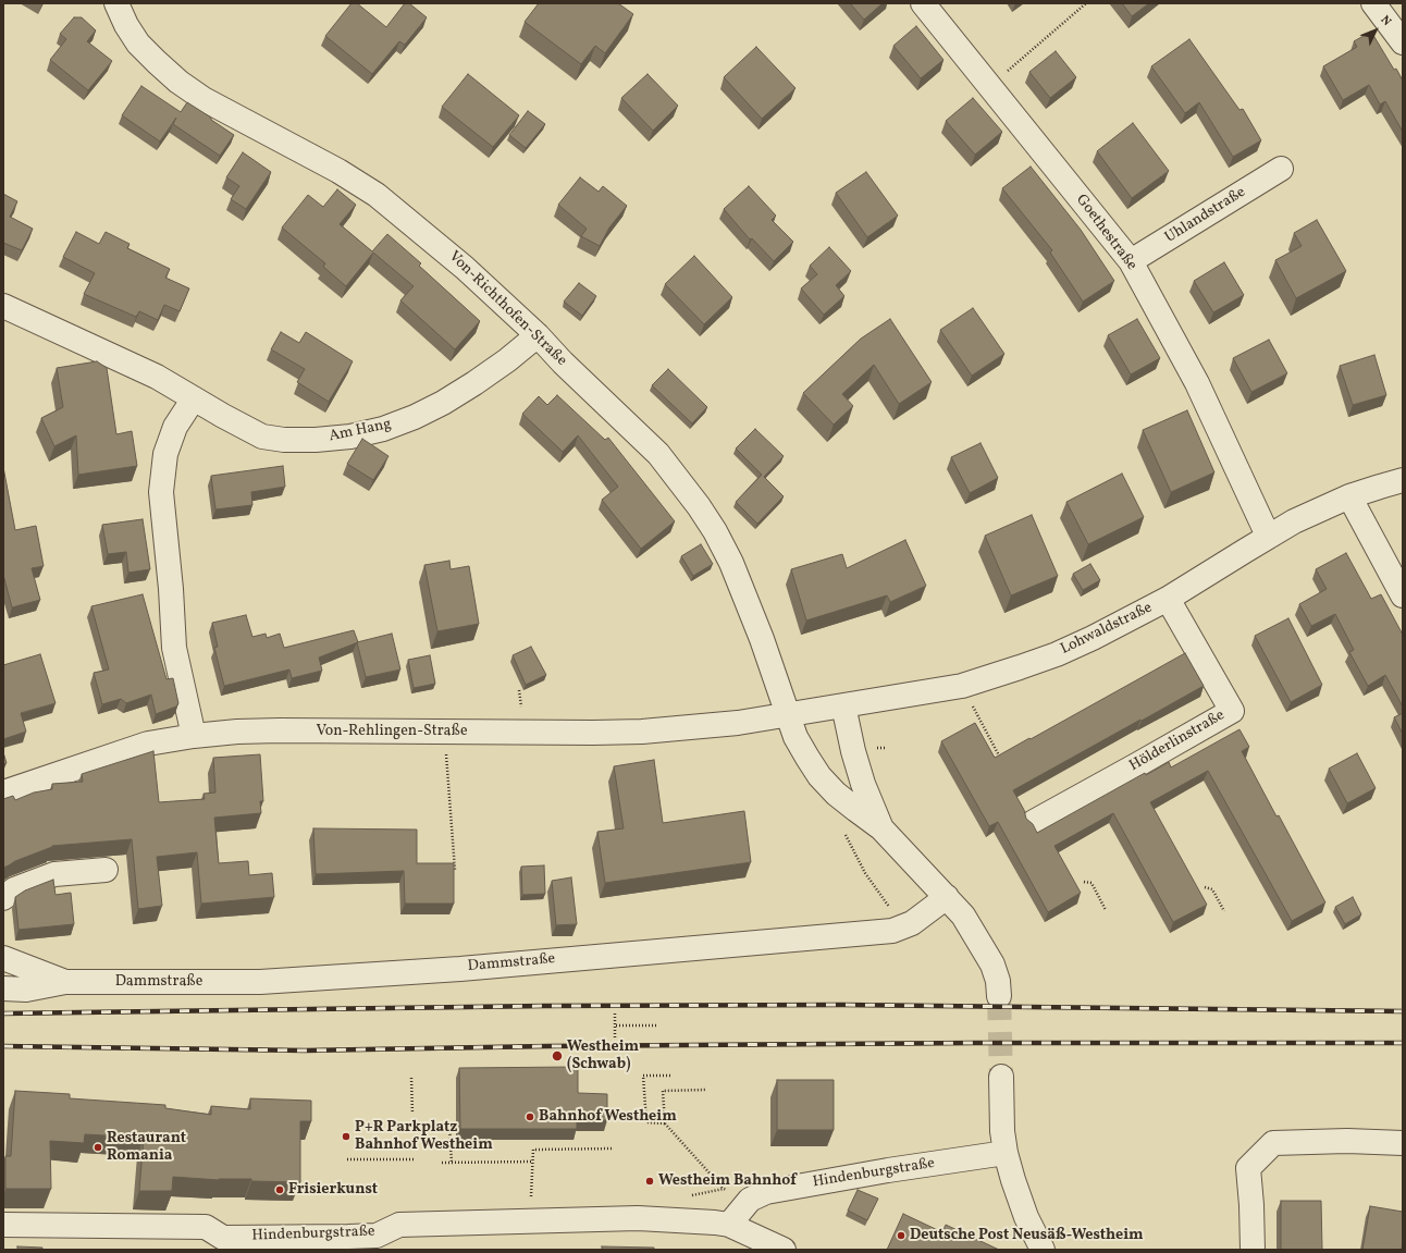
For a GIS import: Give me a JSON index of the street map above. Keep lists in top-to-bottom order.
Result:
{
  "streets": {
    "street": [
      "Uhlandstraße",
      "Goethestraße",
      "Von-Richthofen-Straße",
      "Am Hang",
      "Lohwaldstraße",
      "Von-Rehlingen-Straße",
      "Hölderlinstraße",
      "Dammstraße",
      "Hindenburgstraße"
    ]
  },
  "crossings": [
    ["Uhlandstraße", "Goethestraße"],
    ["Goethestraße", "Lohwaldstraße"],
    ["Von-Richthofen-Straße", "Am Hang"],
    ["Von-Richthofen-Straße", "Lohwaldstraße"],
    ["Von-Richthofen-Straße", "Von-Rehlingen-Straße"],
    ["Lohwaldstraße", "Von-Rehlingen-Straße"],
    ["Lohwaldstraße", "Hölderlinstraße"]
  ],
  "places": [
    "Westheim (Schwab)",
    "Bahnhof Westheim",
    "P+R Parkplatz Bahnhof Westheim",
    "Restaurant Romania",
    "Westheim Bahnhof",
    "Frisierkunst",
    "Deutsche Post Neusäß-Westheim"
  ],
  "north": "top right"
}
